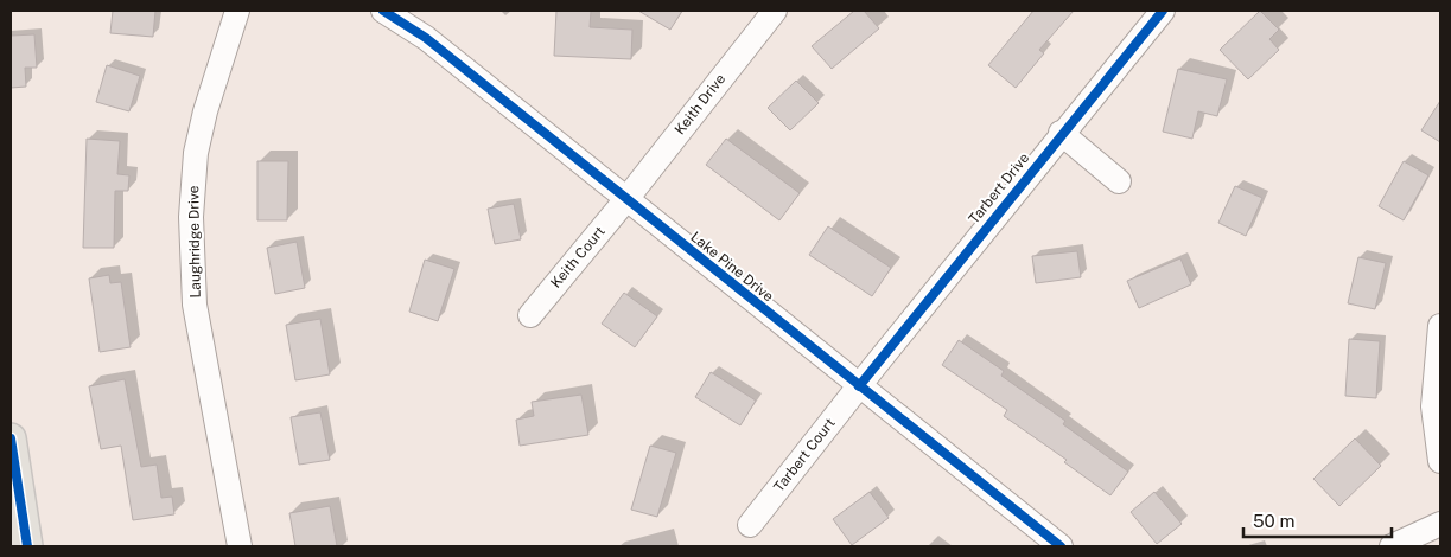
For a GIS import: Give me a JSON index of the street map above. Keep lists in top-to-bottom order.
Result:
{
  "streets": {
    "street": [
      "Keith Drive",
      "Tarbert Drive",
      "Laughridge Drive",
      "Keith Court",
      "Lake Pine Drive",
      "Tarbert Court"
    ]
  },
  "crossings": [
    ["Keith Drive", "Keith Court"],
    ["Keith Drive", "Lake Pine Drive"],
    ["Tarbert Drive", "Lake Pine Drive"],
    ["Tarbert Drive", "Tarbert Court"],
    ["Keith Court", "Lake Pine Drive"],
    ["Lake Pine Drive", "Tarbert Court"]
  ],
  "scale_bar": "50 m"
}
